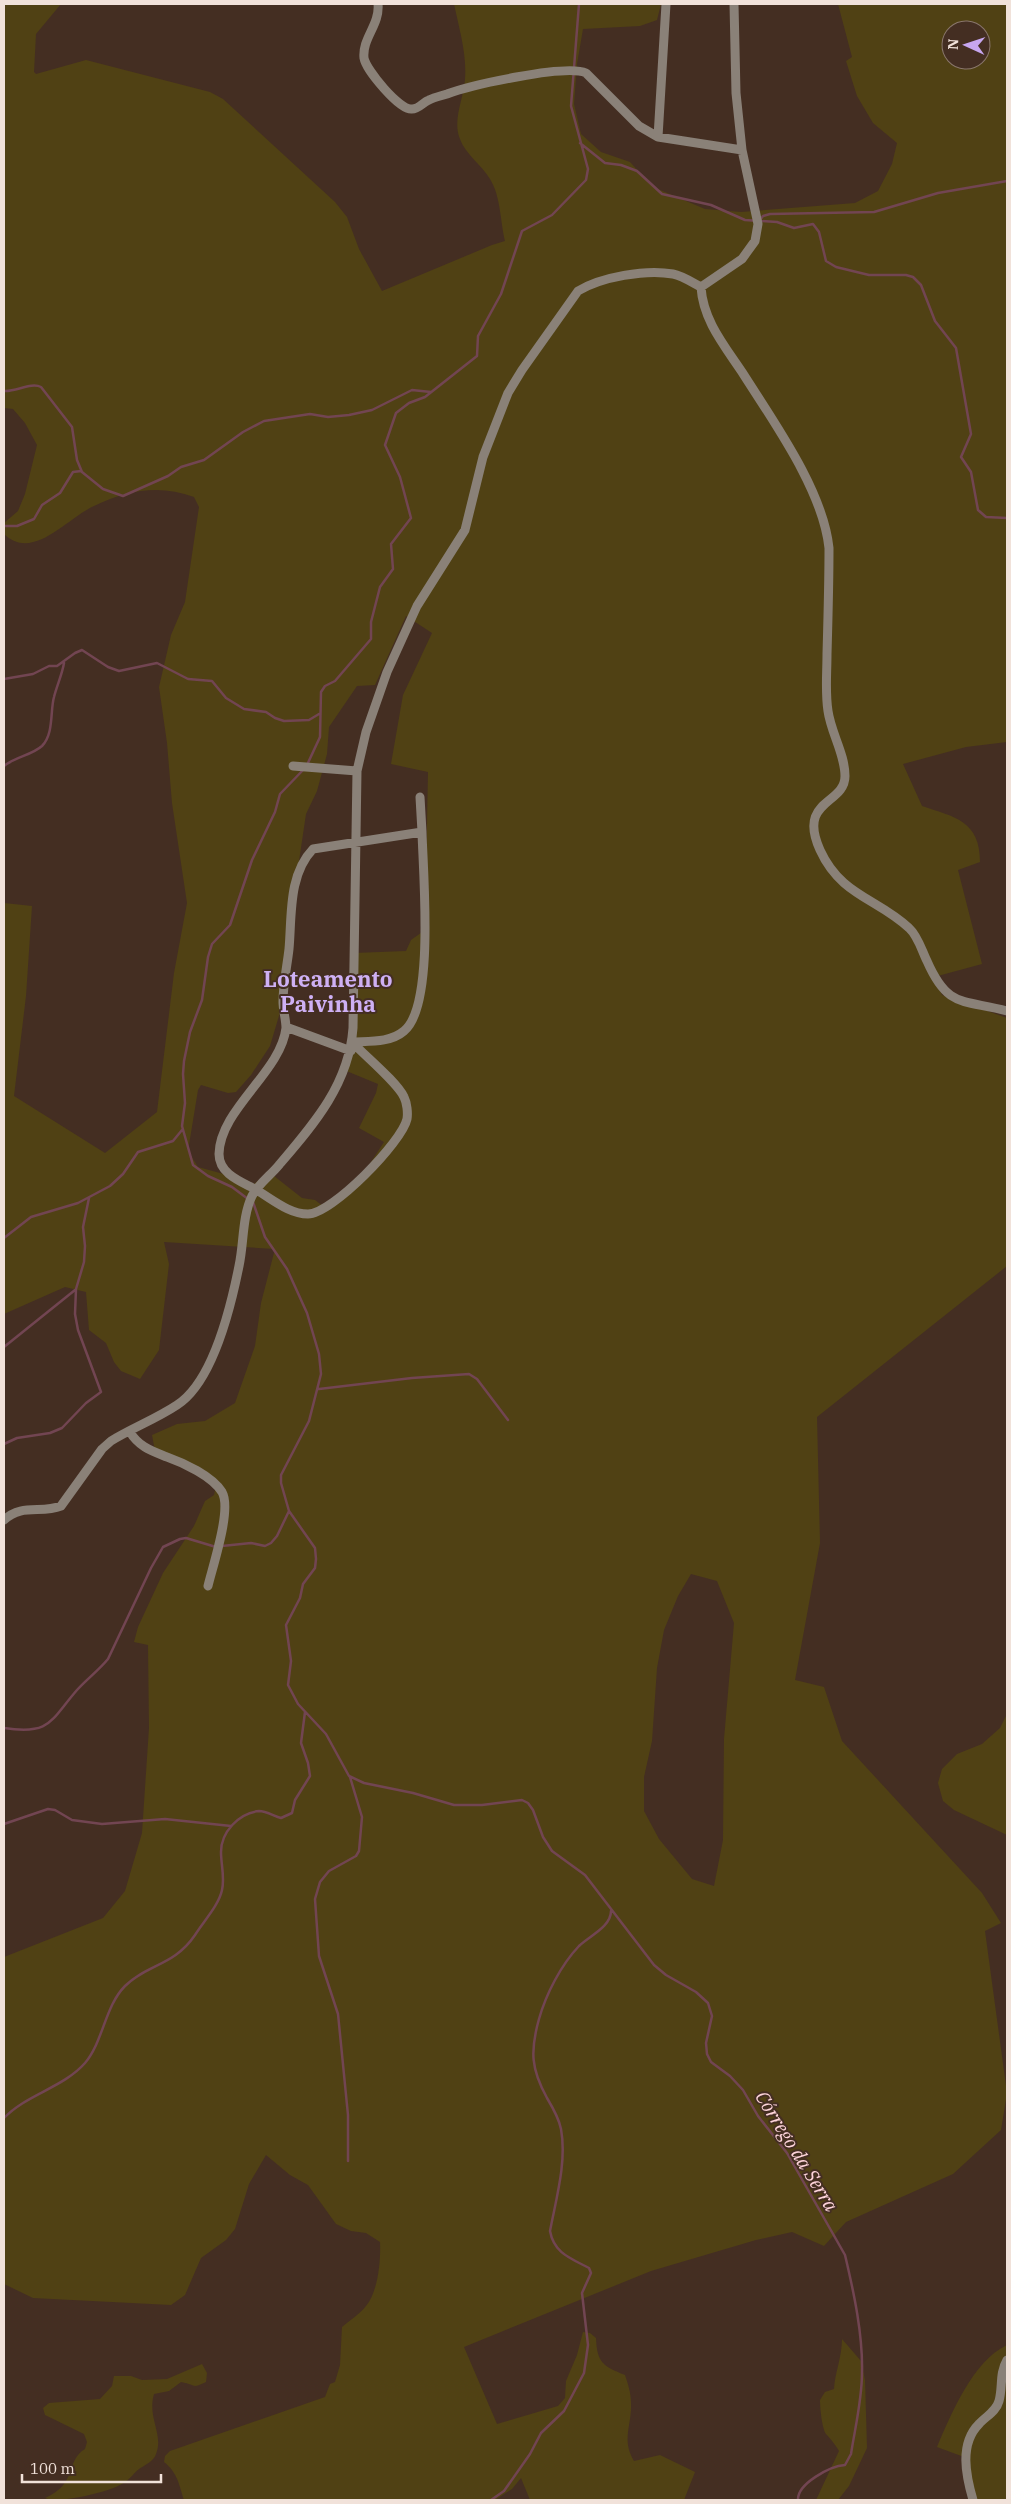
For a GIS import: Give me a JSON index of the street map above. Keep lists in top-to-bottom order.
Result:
{
  "districts": ["Loteamento Paivinha"],
  "water": ["Córrego da Serra"],
  "scale_bar": "100 m",
  "north": "left"
}
